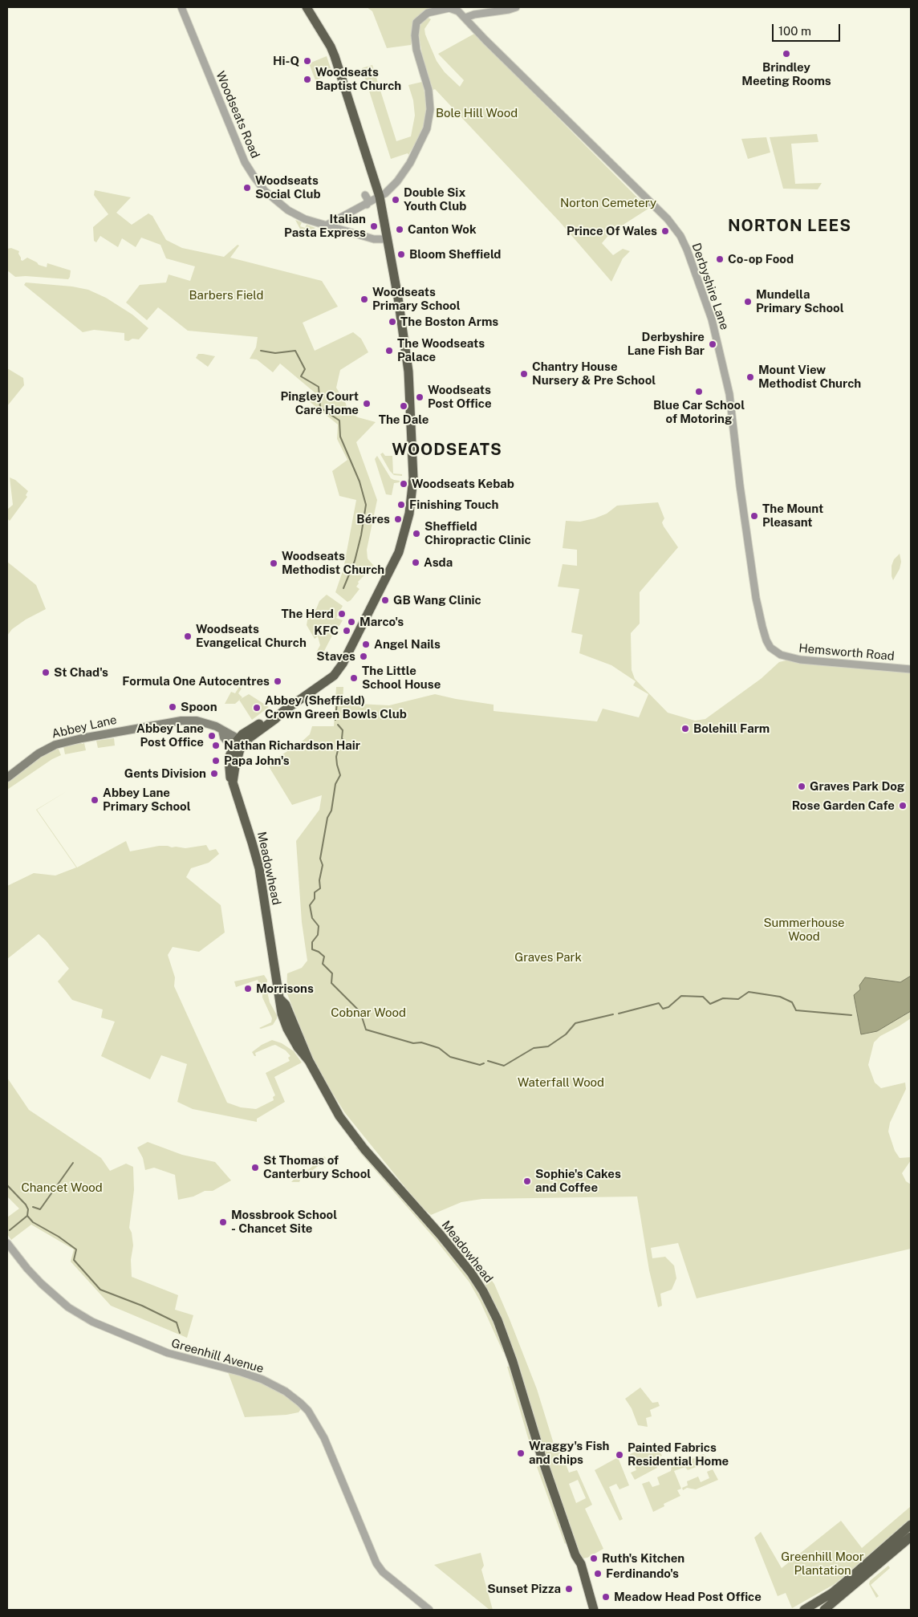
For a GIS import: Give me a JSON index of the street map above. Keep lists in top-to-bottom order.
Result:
{
  "streets": {
    "highway": ["Meadowhead"],
    "main road": ["Abbey Lane"],
    "street": [
      "Woodseats Road",
      "Derbyshire Lane",
      "Hemsworth Road",
      "Greenhill Avenue"
    ]
  },
  "crossings": [
    ["Derbyshire Lane", "Hemsworth Road"],
    ["Abbey Lane", "Meadowhead"]
  ],
  "districts": ["NORTON LEES", "WOODSEATS"],
  "parks": [
    "Bole Hill Wood",
    "Norton Cemetery",
    "Barbers Field",
    "Summerhouse Wood",
    "Graves Park",
    "Cobnar Wood",
    "Waterfall Wood",
    "Chancet Wood",
    "Greenhill Moor Plantation"
  ],
  "places": [
    "Brindley Meeting Rooms",
    "Hi-Q",
    "Woodseats Baptist Church",
    "Woodseats Social Club",
    "Double Six Youth Club",
    "Italian Pasta Express",
    "Canton Wok",
    "Prince Of Wales",
    "Bloom Sheffield",
    "Co-op Food",
    "Woodseats Primary School",
    "Mundella Primary School",
    "The Boston Arms",
    "Derbyshire Lane Fish Bar",
    "The Woodseats Palace",
    "Chantry House Nursery & Pre School",
    "Mount View Methodist Church",
    "Blue Car School of Motoring",
    "Woodseats Post Office",
    "Pingley Court Care Home",
    "The Dale",
    "Woodseats Kebab",
    "Finishing Touch",
    "The Mount Pleasant",
    "Béres",
    "Sheffield Chiropractic Clinic",
    "Asda",
    "Woodseats Methodist Church",
    "GB Wang Clinic",
    "The Herd",
    "Marco's",
    "KFC",
    "Woodseats Evangelical Church",
    "Angel Nails",
    "Staves",
    "St Chad's",
    "The Little School House",
    "Formula One Autocentres",
    "Spoon",
    "Abbey (Sheffield) Crown Green Bowls Club",
    "Bolehill Farm",
    "Abbey Lane Post Office",
    "Nathan Richardson Hair",
    "Papa John's",
    "Gents Division",
    "Graves Park Dog",
    "Abbey Lane Primary School",
    "Rose Garden Cafe",
    "Morrisons",
    "St Thomas of Canterbury School",
    "Sophie's Cakes and Coffee",
    "Mossbrook School - Chancet Site",
    "Wraggy's Fish and chips",
    "Painted Fabrics Residential Home",
    "Ruth's Kitchen",
    "Ferdinando's",
    "Sunset Pizza",
    "Meadow Head Post Office"
  ],
  "scale_bar": "100 m"
}
